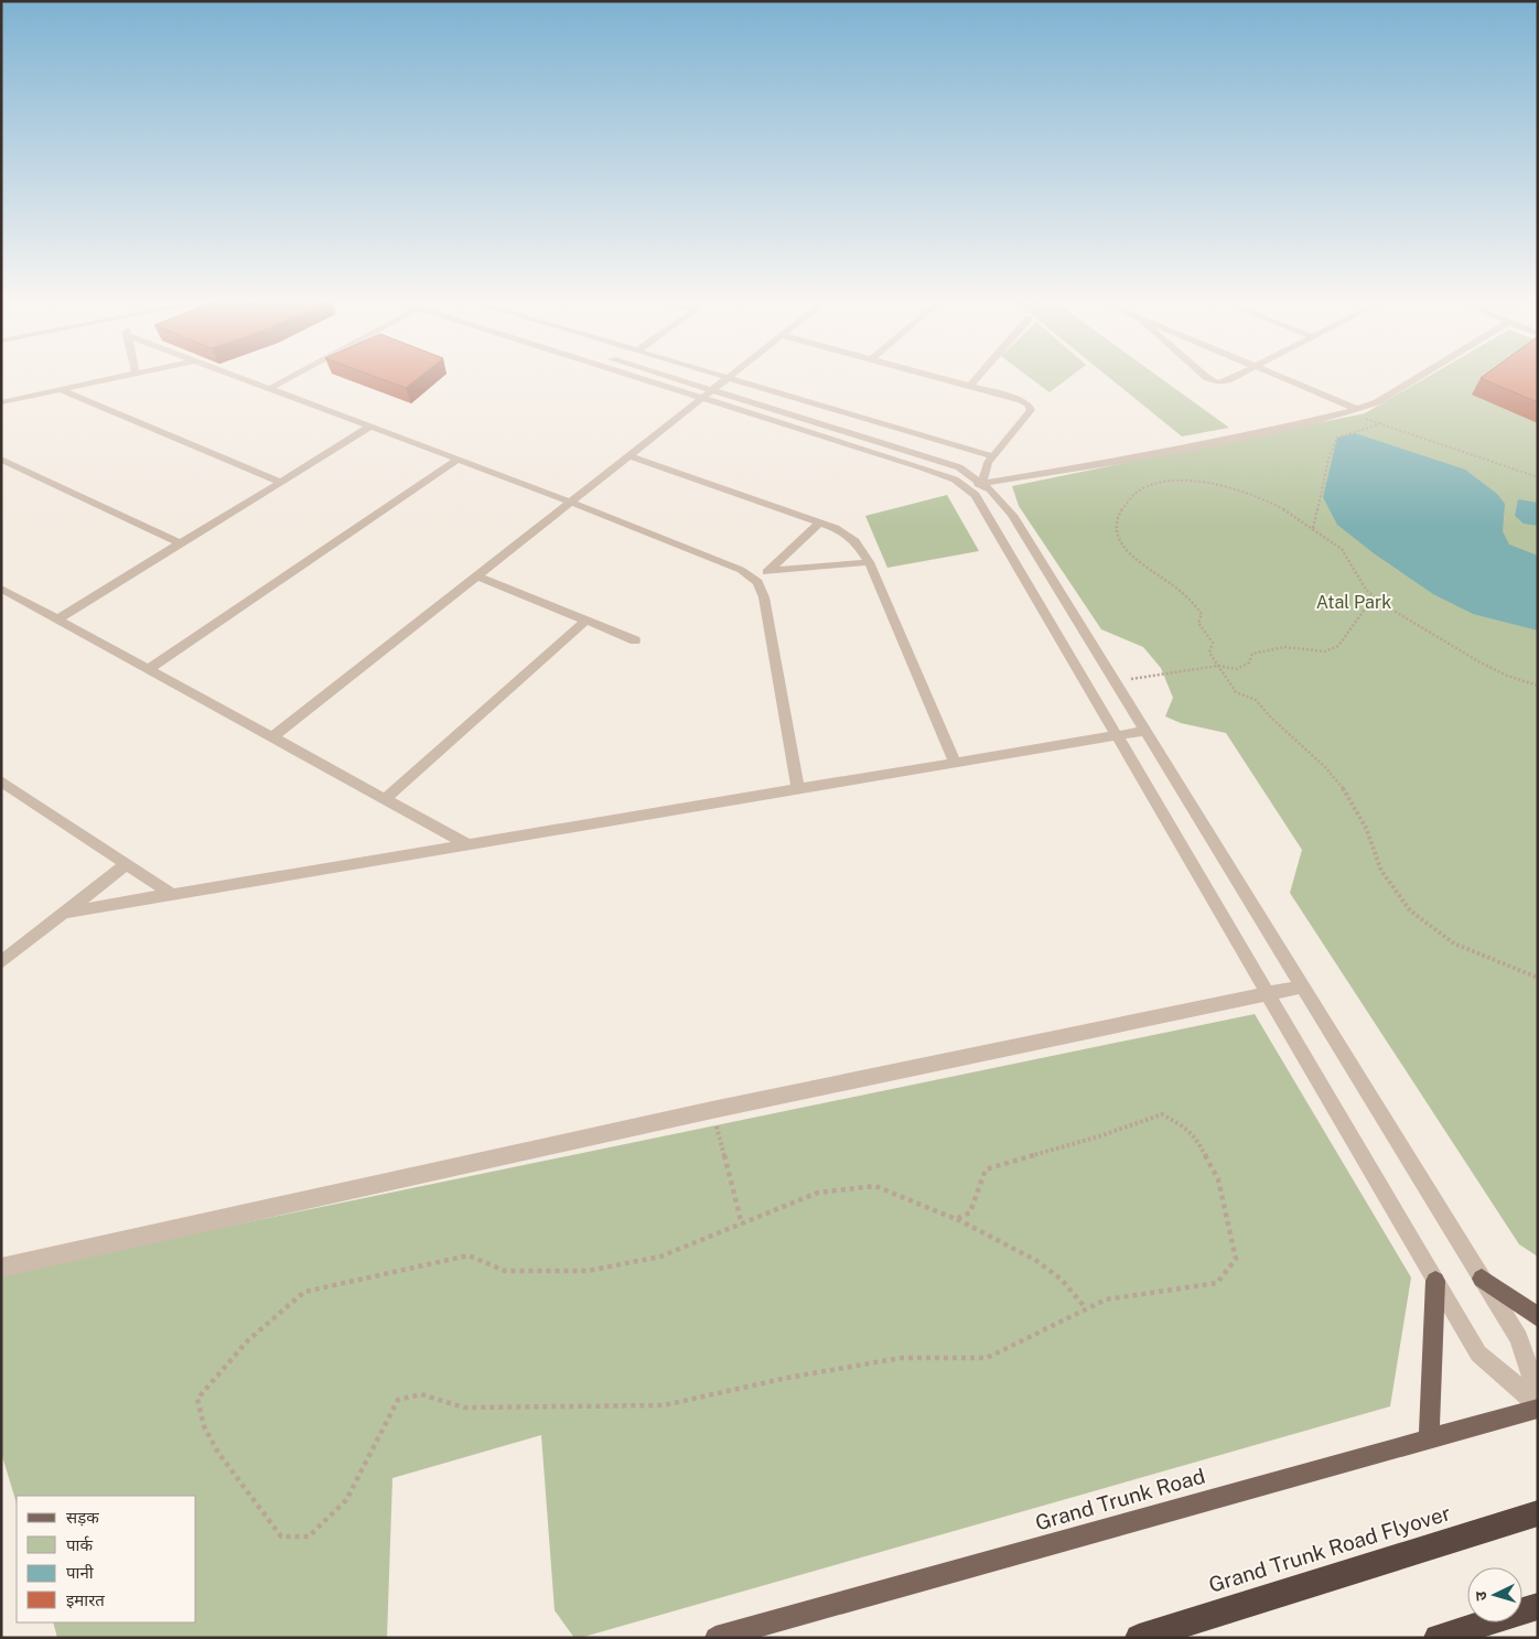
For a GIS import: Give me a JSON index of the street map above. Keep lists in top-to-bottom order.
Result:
{
  "streets": {
    "highway": ["Grand Trunk Road Flyover"],
    "main road": ["Grand Trunk Road"]
  },
  "parks": ["Atal Park"],
  "legend": [
    "सड़क",
    "पार्क",
    "पानी",
    "इमारत"
  ],
  "north": "left"
}
